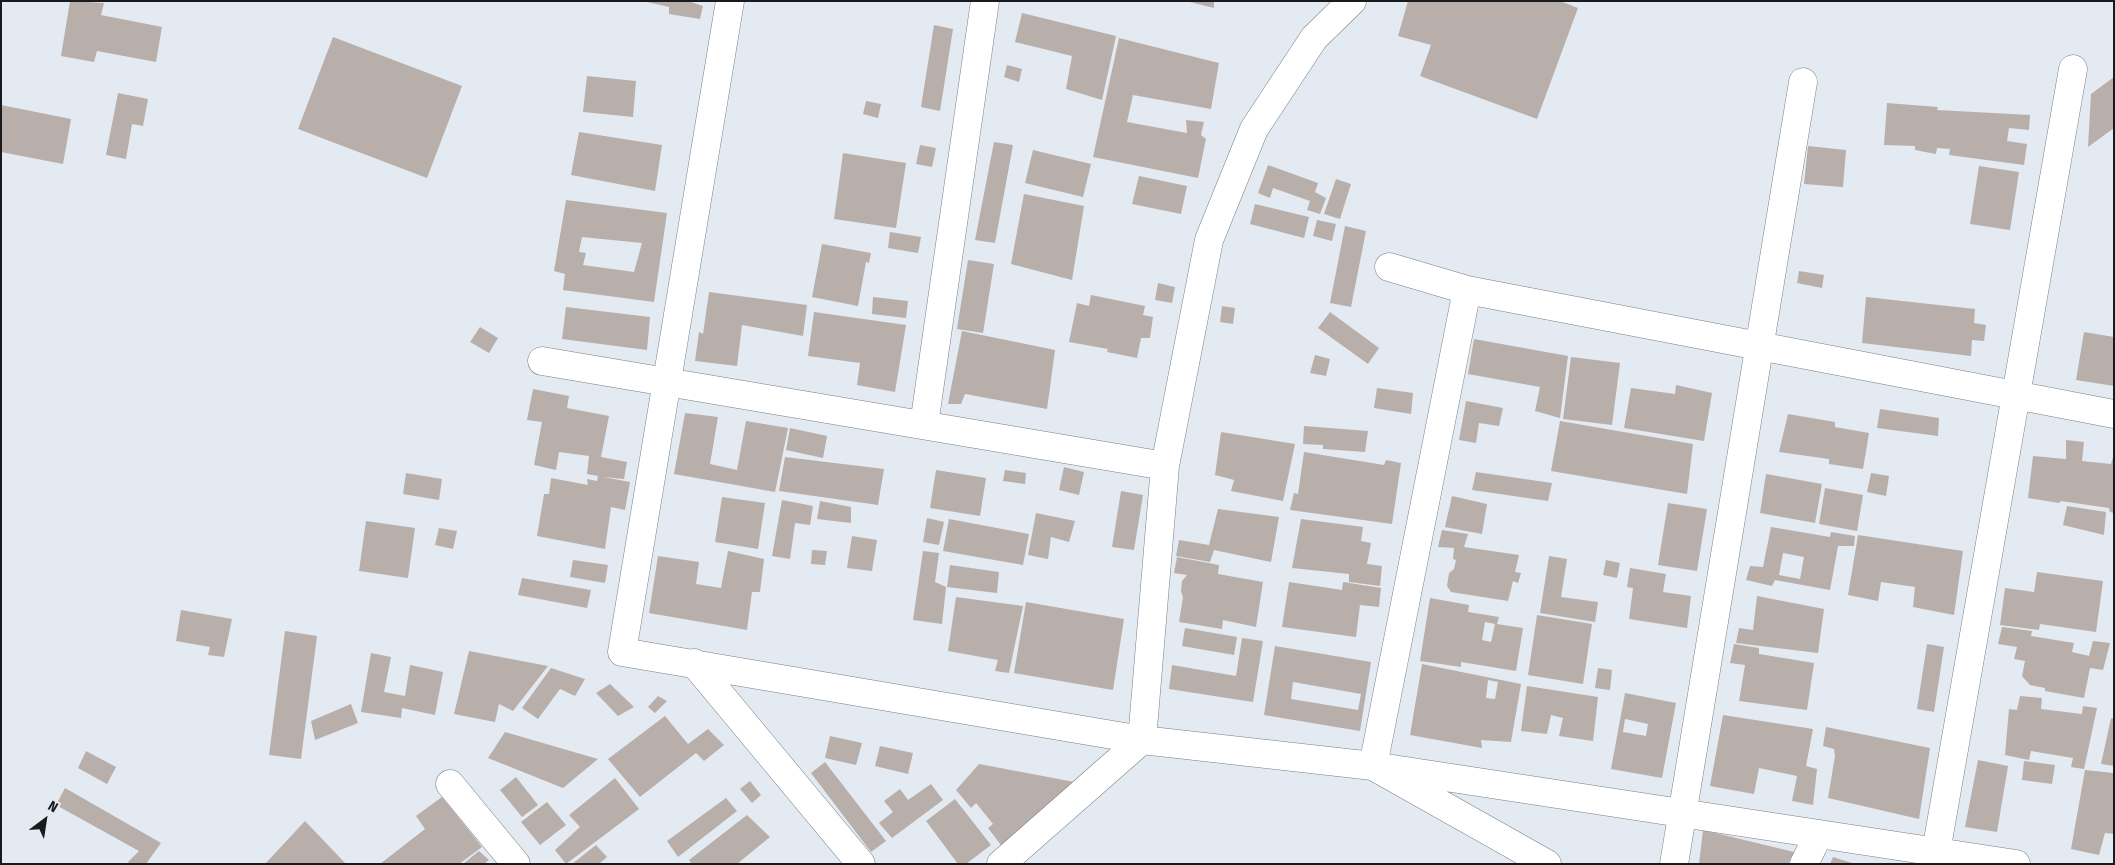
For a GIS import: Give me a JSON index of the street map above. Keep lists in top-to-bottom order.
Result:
{
  "north": "top right"
}
